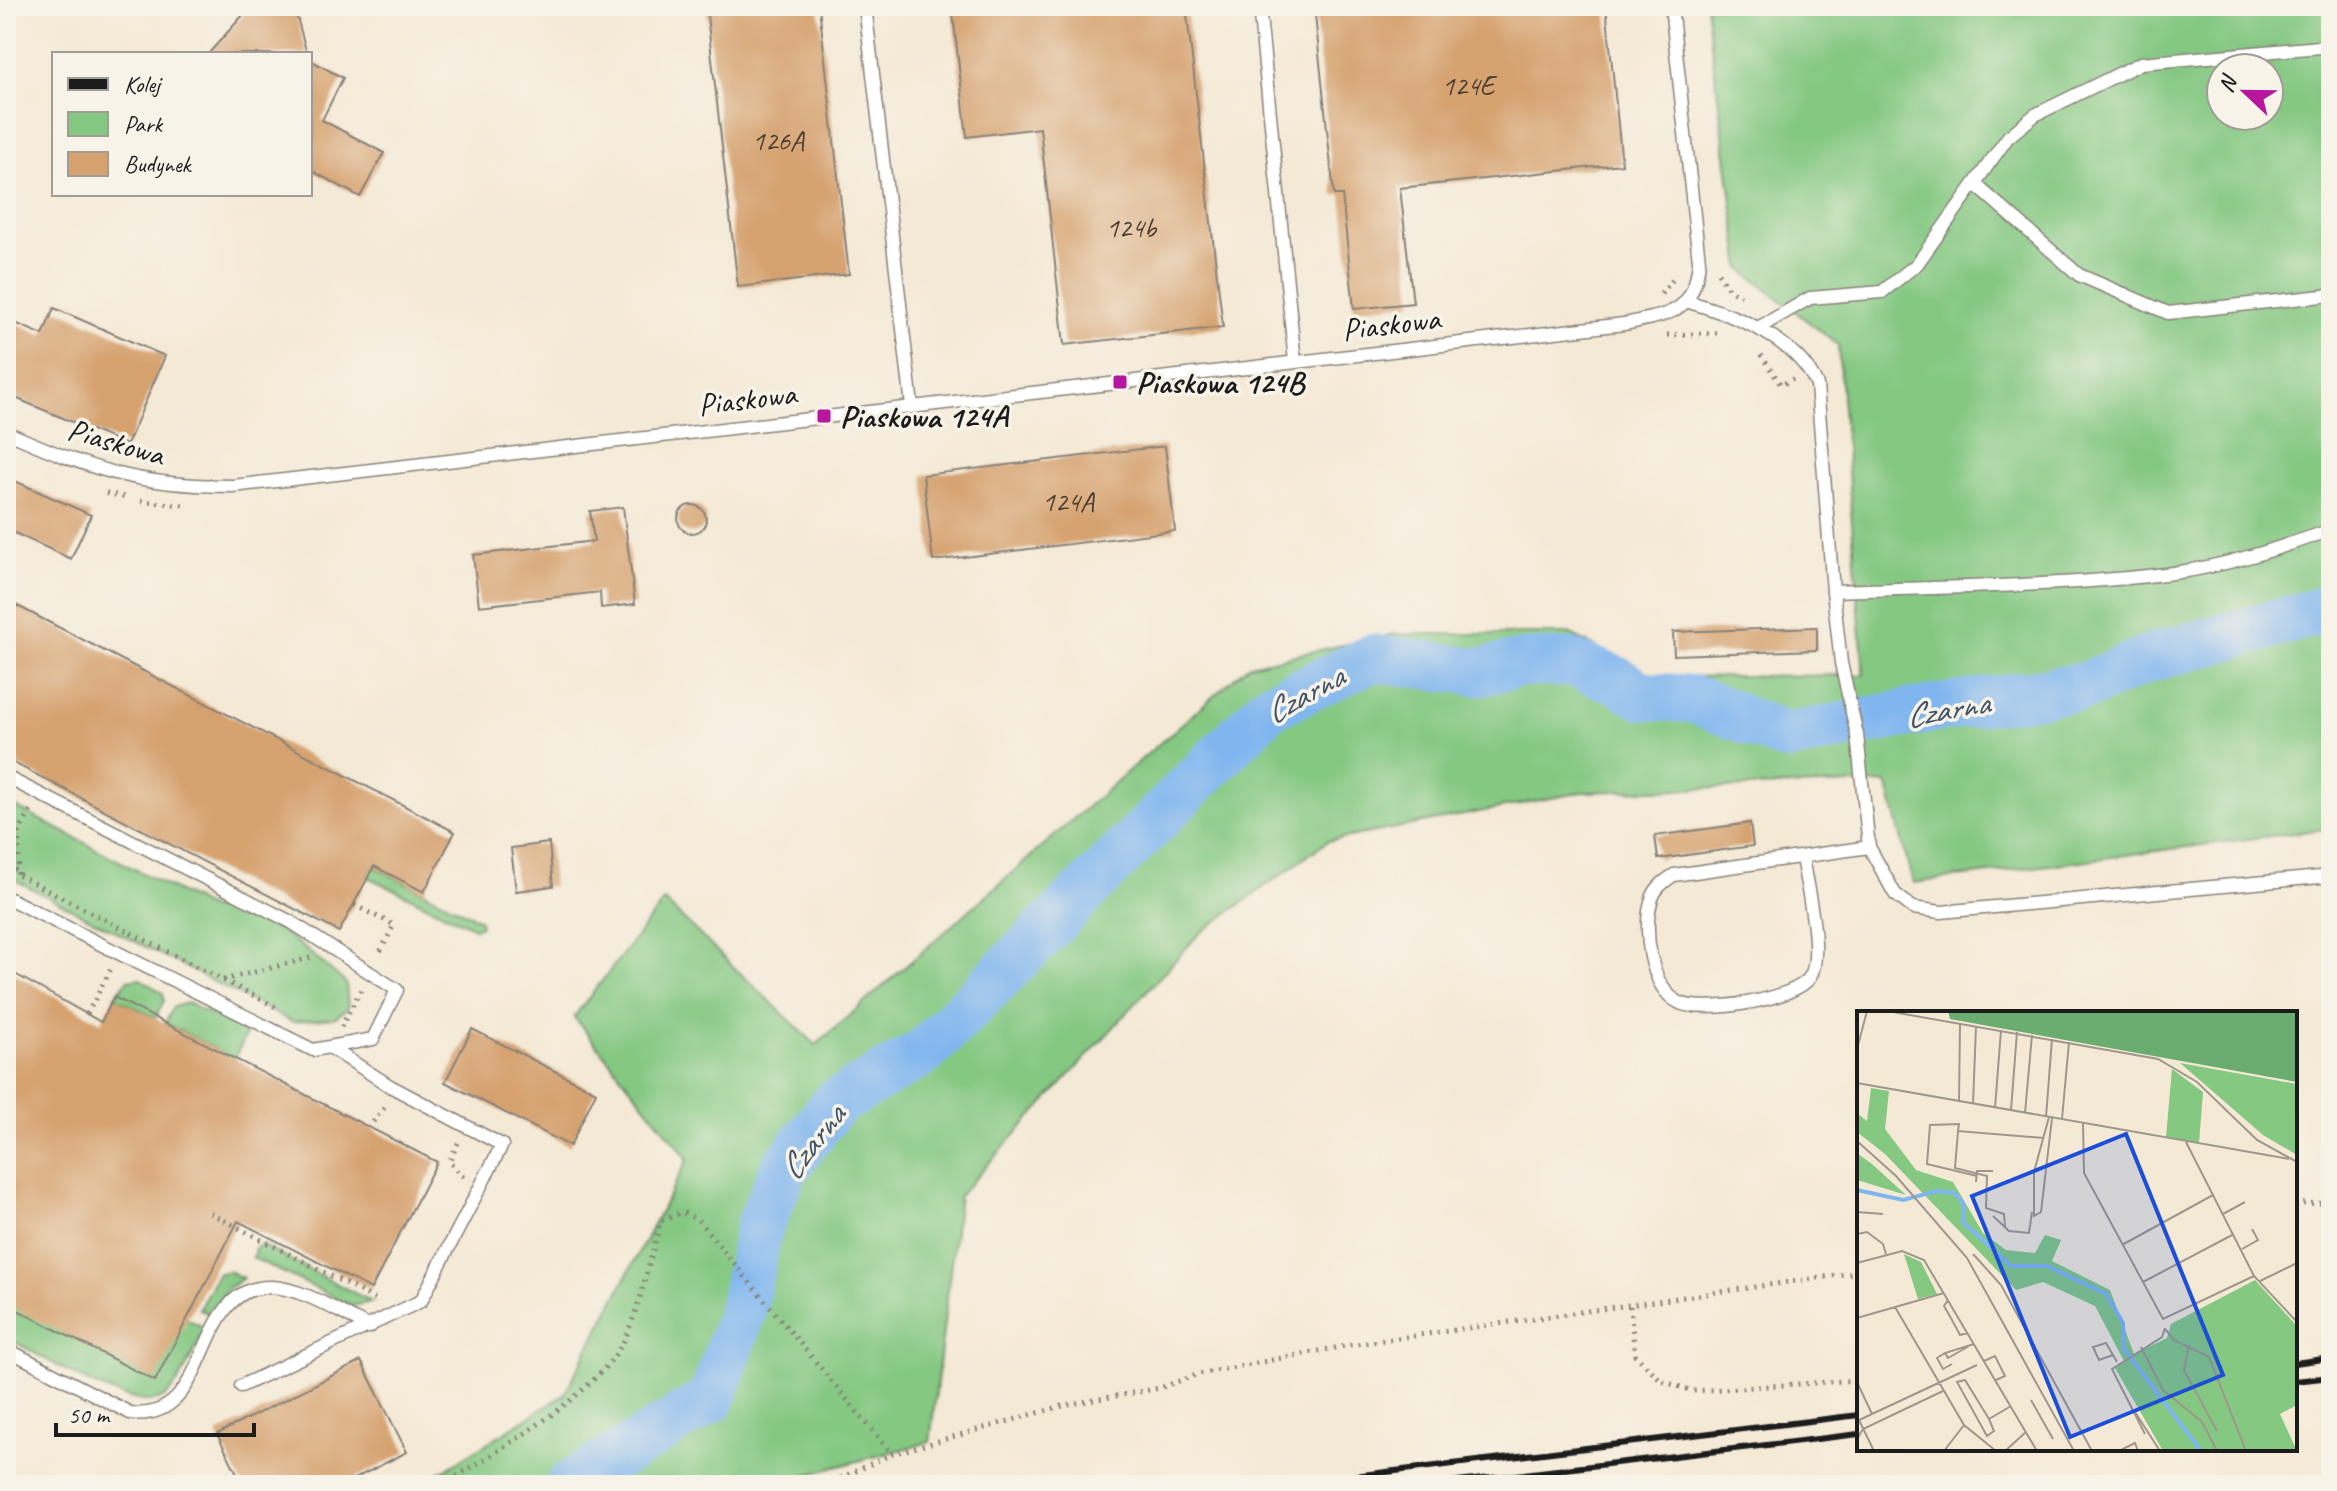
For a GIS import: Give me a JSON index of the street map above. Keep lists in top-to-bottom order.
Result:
{
  "streets": {
    "lane": ["Piaskowa"]
  },
  "water": ["Czarna"],
  "places": {
    "transit": ["Piaskowa 124B", "Piaskowa 124A"]
  },
  "house_numbers": [
    "124E",
    "126A",
    "124b",
    "124A"
  ],
  "legend": ["Kolej", "Park", "Budynek"],
  "scale_bar": "50 m",
  "north": "left"
}
